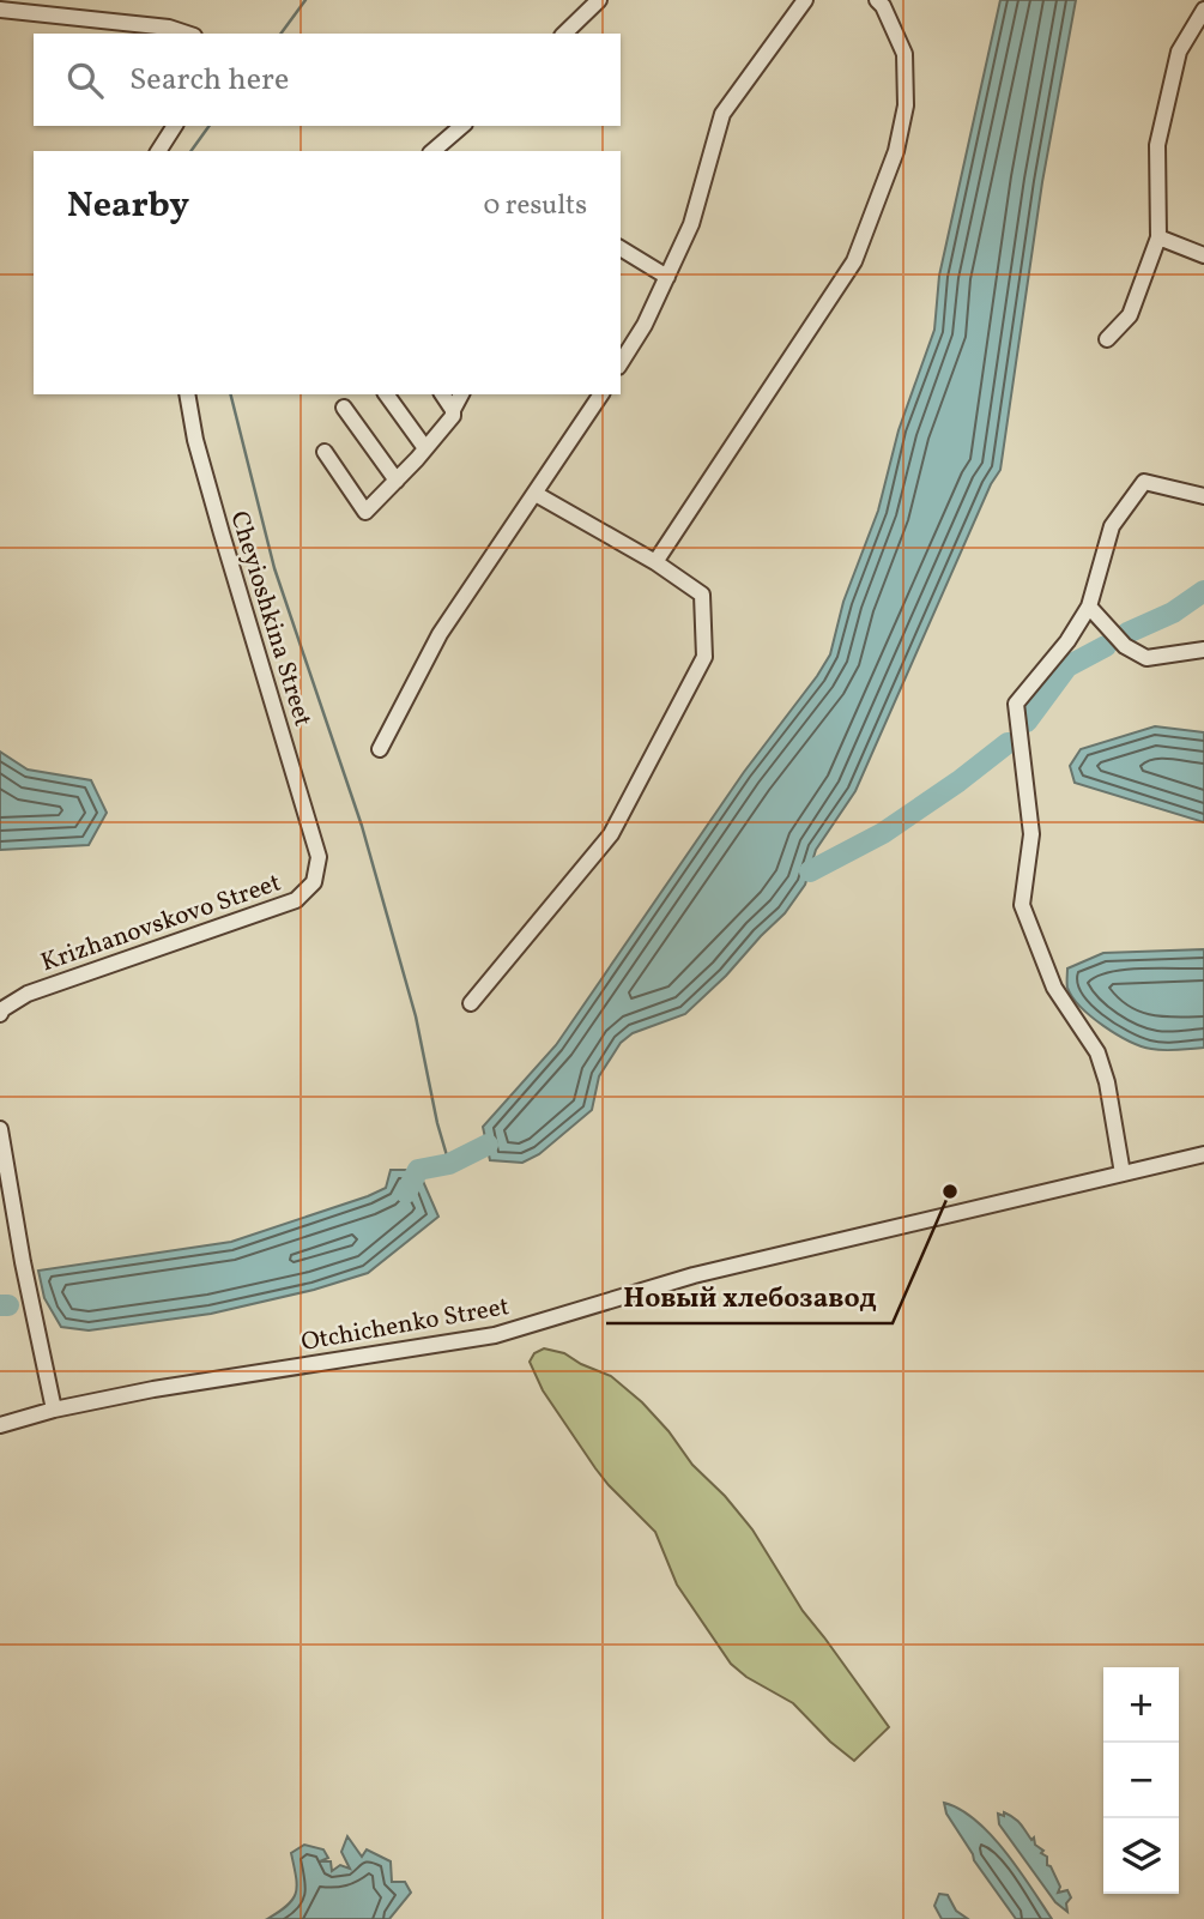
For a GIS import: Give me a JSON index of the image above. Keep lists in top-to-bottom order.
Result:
{
  "streets": {
    "street": ["Cheyioshkina Street", "Krizhanovskovo Street", "Otchichenko Street"]
  },
  "crossings": [
    ["Cheyioshkina Street", "Krizhanovskovo Street"]
  ],
  "places": ["Новый хлебозавод"],
  "page": {
    "search": "Search here",
    "heading": ["Nearby", "0 results"],
    "map_buttons": ["+", "−"]
  }
}
